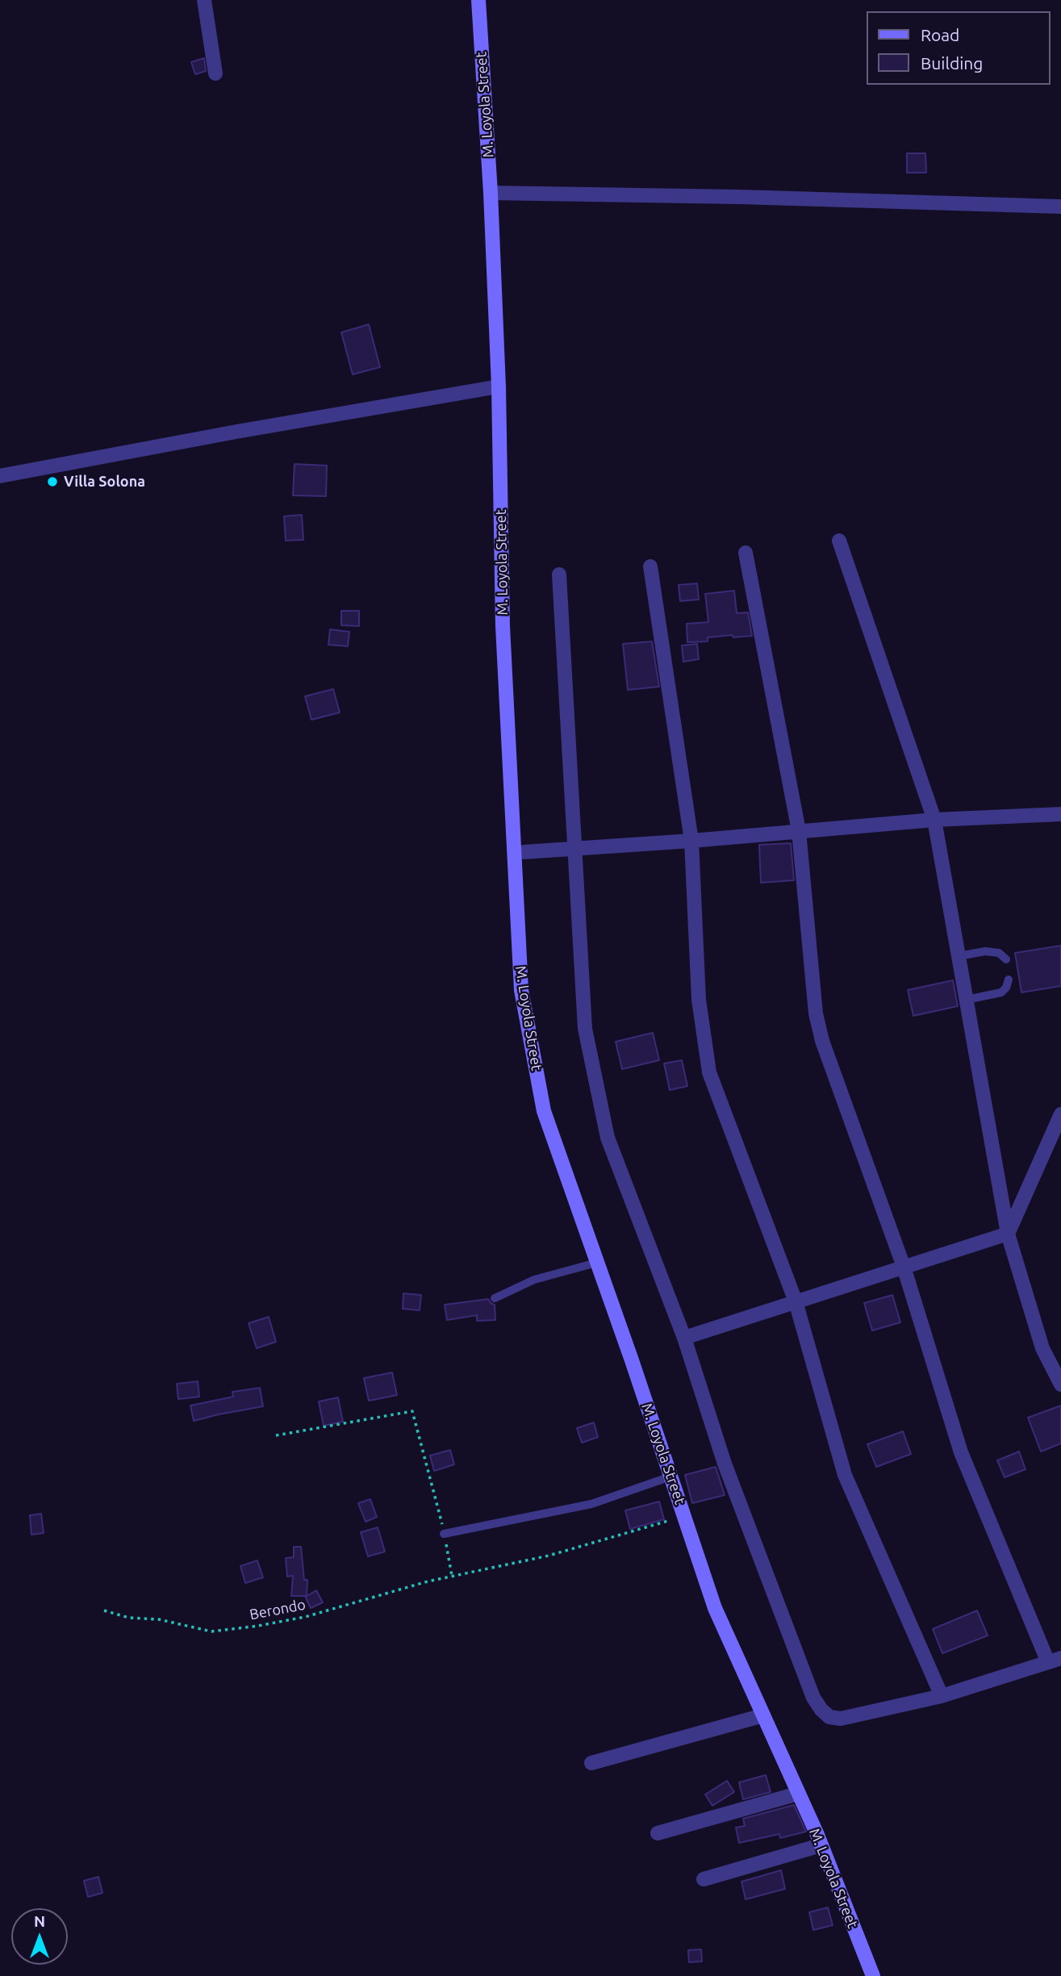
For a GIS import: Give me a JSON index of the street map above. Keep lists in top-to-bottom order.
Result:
{
  "streets": {
    "street": ["M. Loyola Street"],
    "path": ["Berondo"]
  },
  "crossings": [
    ["M. Loyola Street", "Berondo"]
  ],
  "places": ["Villa Solona"],
  "legend": ["Road", "Building"],
  "north": "top"
}
